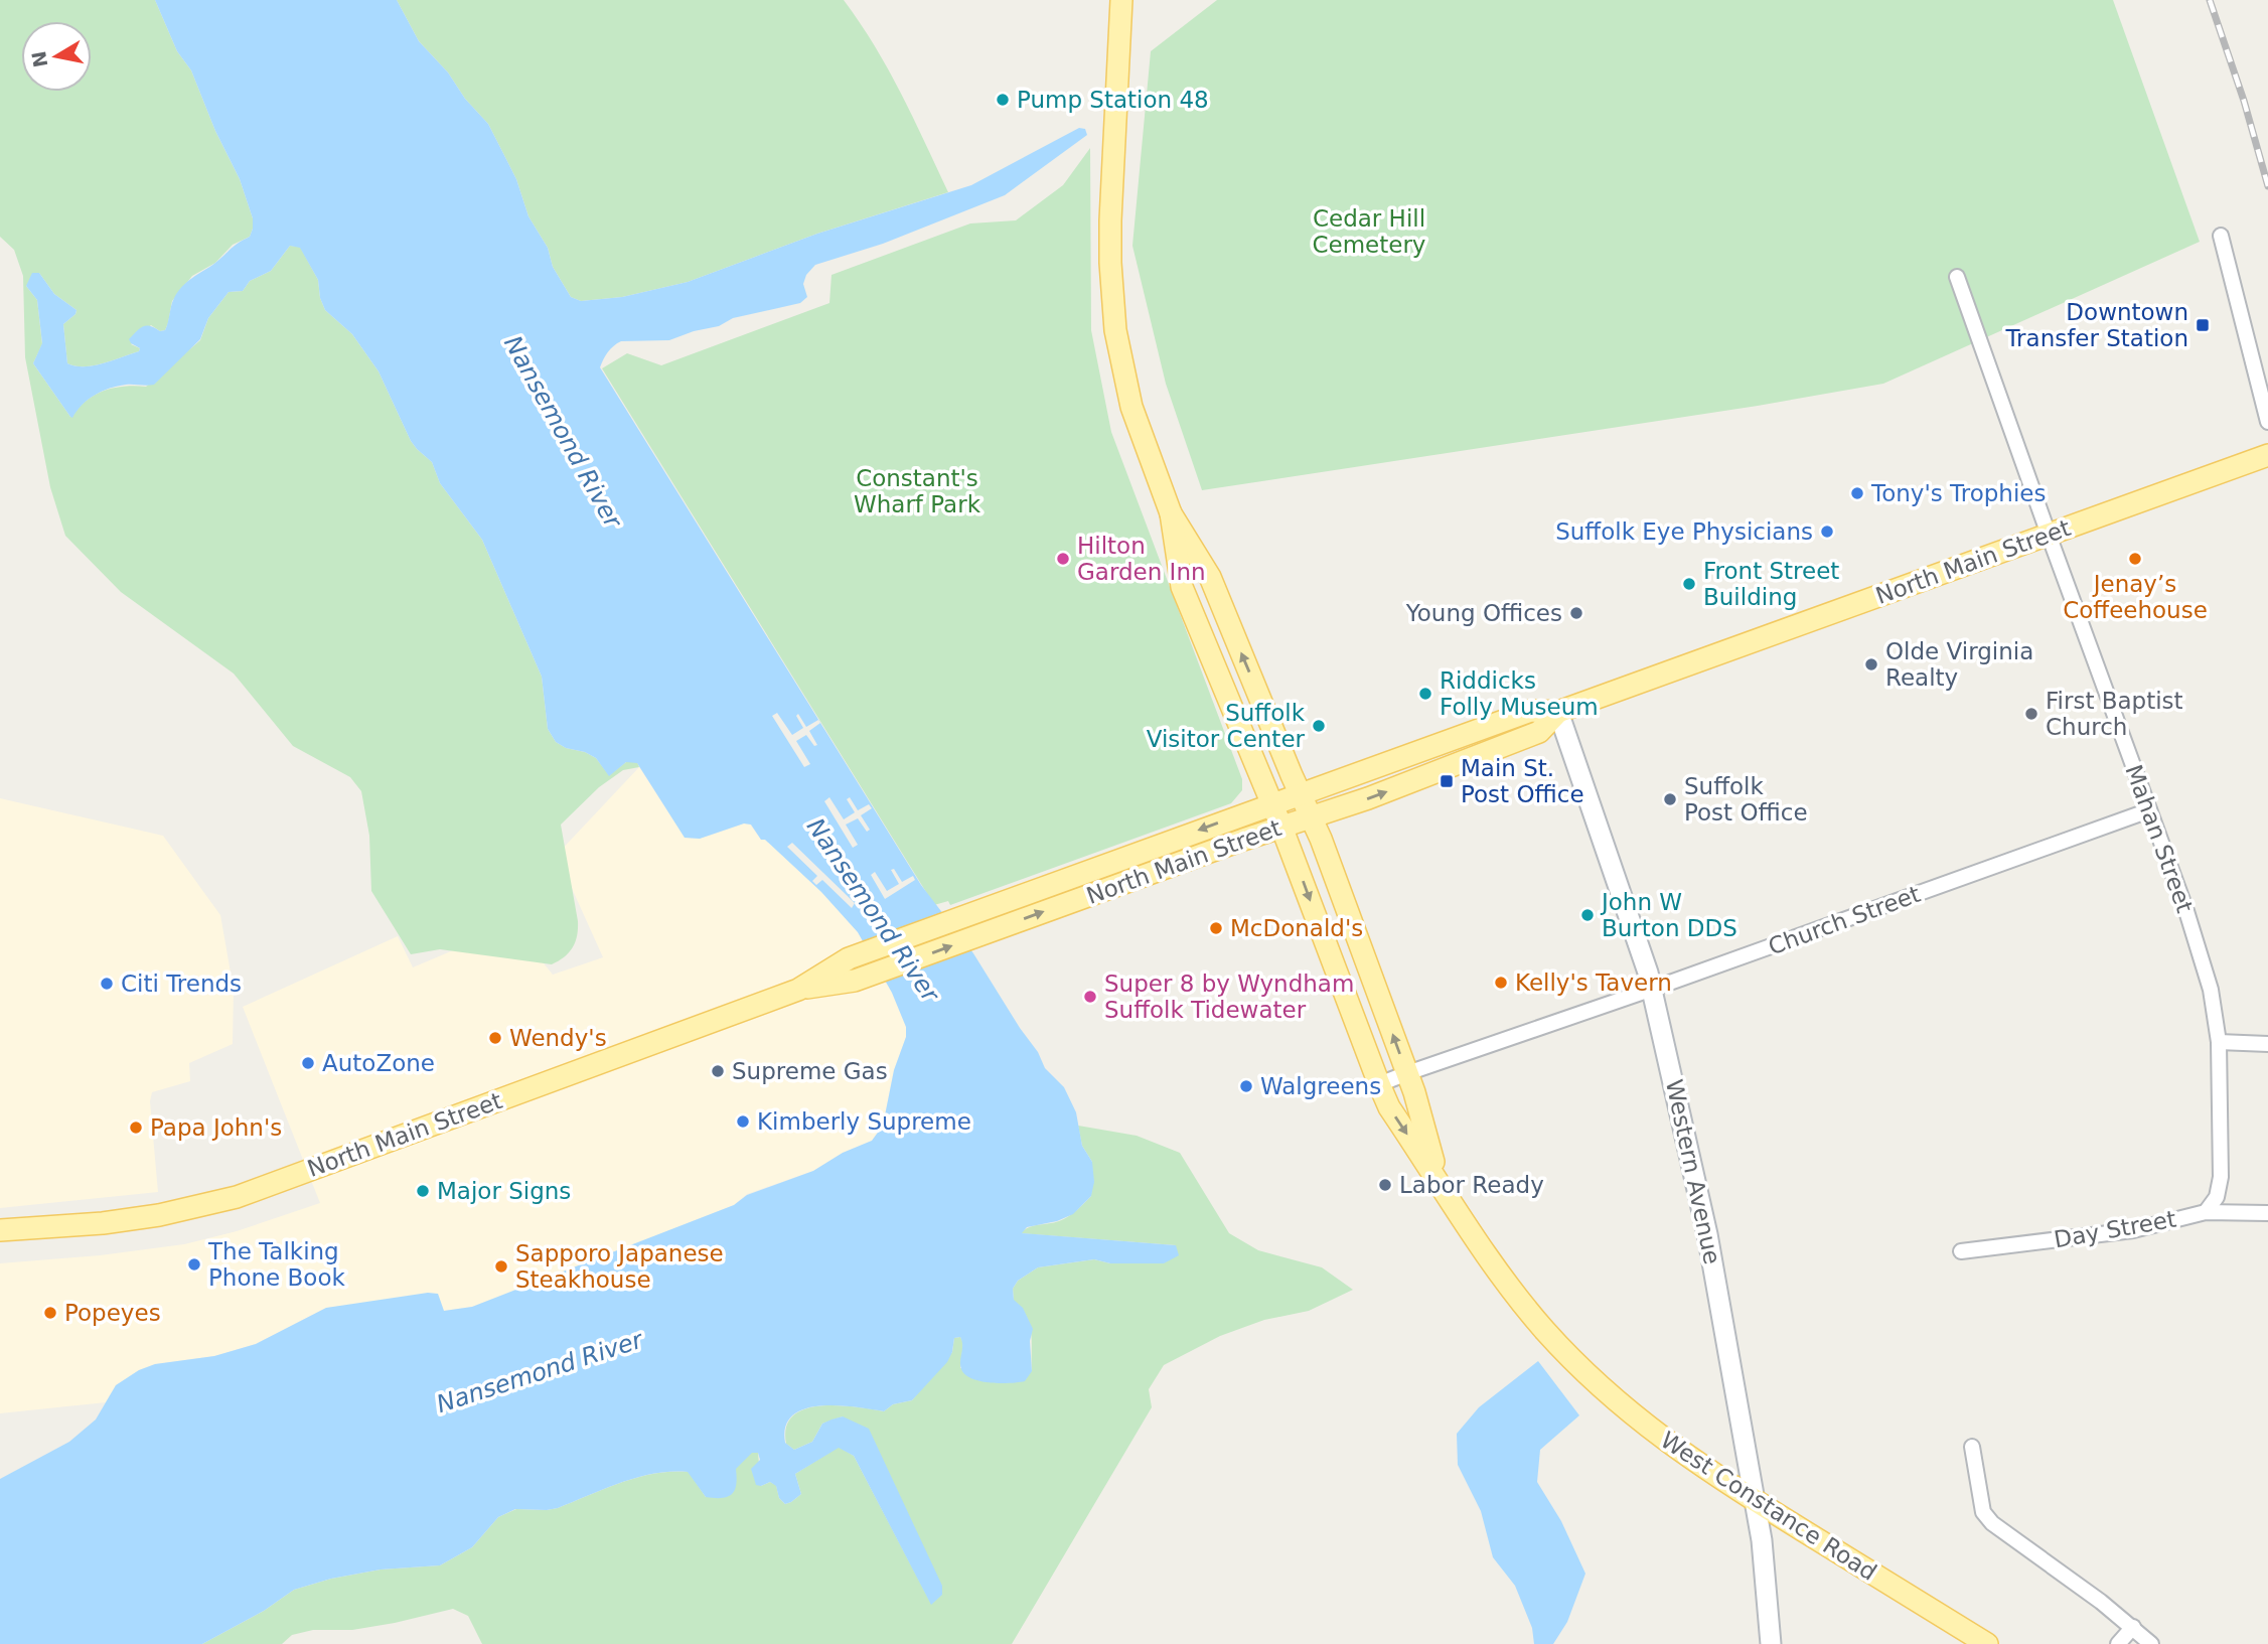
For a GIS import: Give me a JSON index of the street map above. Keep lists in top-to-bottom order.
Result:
{
  "streets": {
    "main road": ["North Main Street", "West Constance Road"],
    "street": [
      "Mahan Street",
      "Church Street",
      "Western Avenue",
      "Day Street"
    ]
  },
  "crossings": [
    ["North Main Street", "Mahan Street"],
    ["North Main Street", "Western Avenue"],
    ["North Main Street", "West Constance Road"],
    ["Mahan Street", "Church Street"],
    ["Mahan Street", "Day Street"],
    ["Church Street", "Western Avenue"],
    ["Church Street", "West Constance Road"],
    ["Western Avenue", "West Constance Road"]
  ],
  "water": ["Nansemond River"],
  "parks": ["Cedar Hill Cemetery", "Constant's Wharf Park"],
  "places": {
    "other": [
      "Pump Station 48",
      "Tony's Trophies",
      "Suffolk Eye Physicians",
      "Hilton Garden Inn",
      "Jenay’s Coffeehouse",
      "Front Street Building",
      "Young Offices",
      "Olde Virginia Realty",
      "Riddicks Folly Museum",
      "First Baptist Church",
      "Suffolk Visitor Center",
      "Suffolk Post Office",
      "John W Burton DDS",
      "McDonald's",
      "Kelly's Tavern",
      "Citi Trends",
      "Super 8 by Wyndham Suffolk Tidewater",
      "Wendy's",
      "AutoZone",
      "Supreme Gas",
      "Walgreens",
      "Kimberly Supreme",
      "Papa John's",
      "Labor Ready",
      "Major Signs",
      "The Talking Phone Book",
      "Sapporo Japanese Steakhouse",
      "Popeyes"
    ],
    "transit": ["Downtown Transfer Station", "Main St. Post Office"]
  },
  "north": "left"
}
